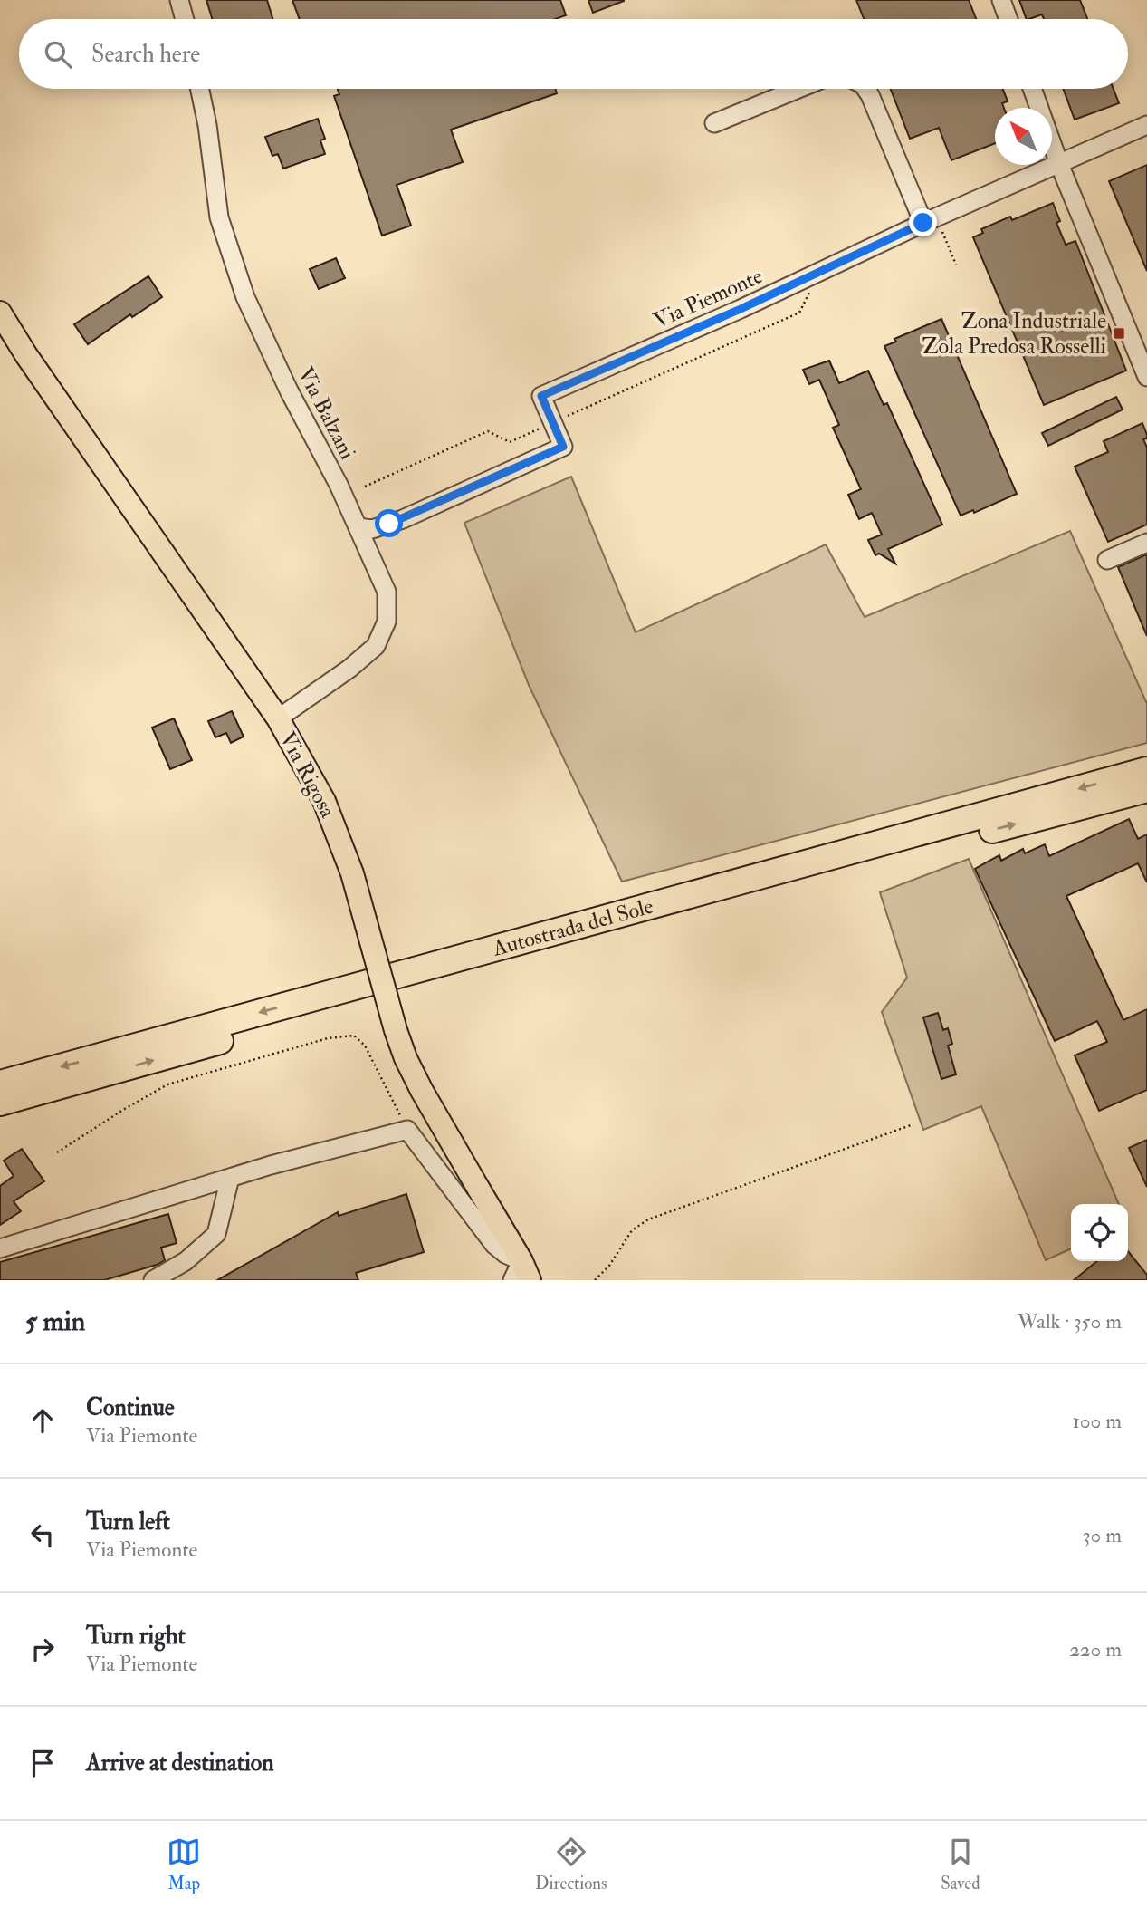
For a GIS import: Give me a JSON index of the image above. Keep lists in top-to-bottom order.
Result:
{
  "streets": {
    "highway": ["Autostrada del Sole"],
    "main road": ["Via Rigosa"],
    "street": ["Via Piemonte", "Via Balzani"]
  },
  "crossings": [
    ["Via Piemonte", "Via Balzani"],
    ["Via Balzani", "Via Rigosa"]
  ],
  "places": {
    "transit": ["Zona Industriale Zola Predosa Rosselli"]
  },
  "north": "top left",
  "page": {
    "search": "Search here",
    "heading": ["5 min", "Walk · 350 m"],
    "list": [
      ["Continue", "Via Piemonte", "100 m"],
      ["Turn left", "Via Piemonte", "30 m"],
      ["Turn right", "Via Piemonte", "220 m"],
      "Arrive at destination"
    ],
    "nav": ["Map", "Directions", "Saved"]
  }
}
